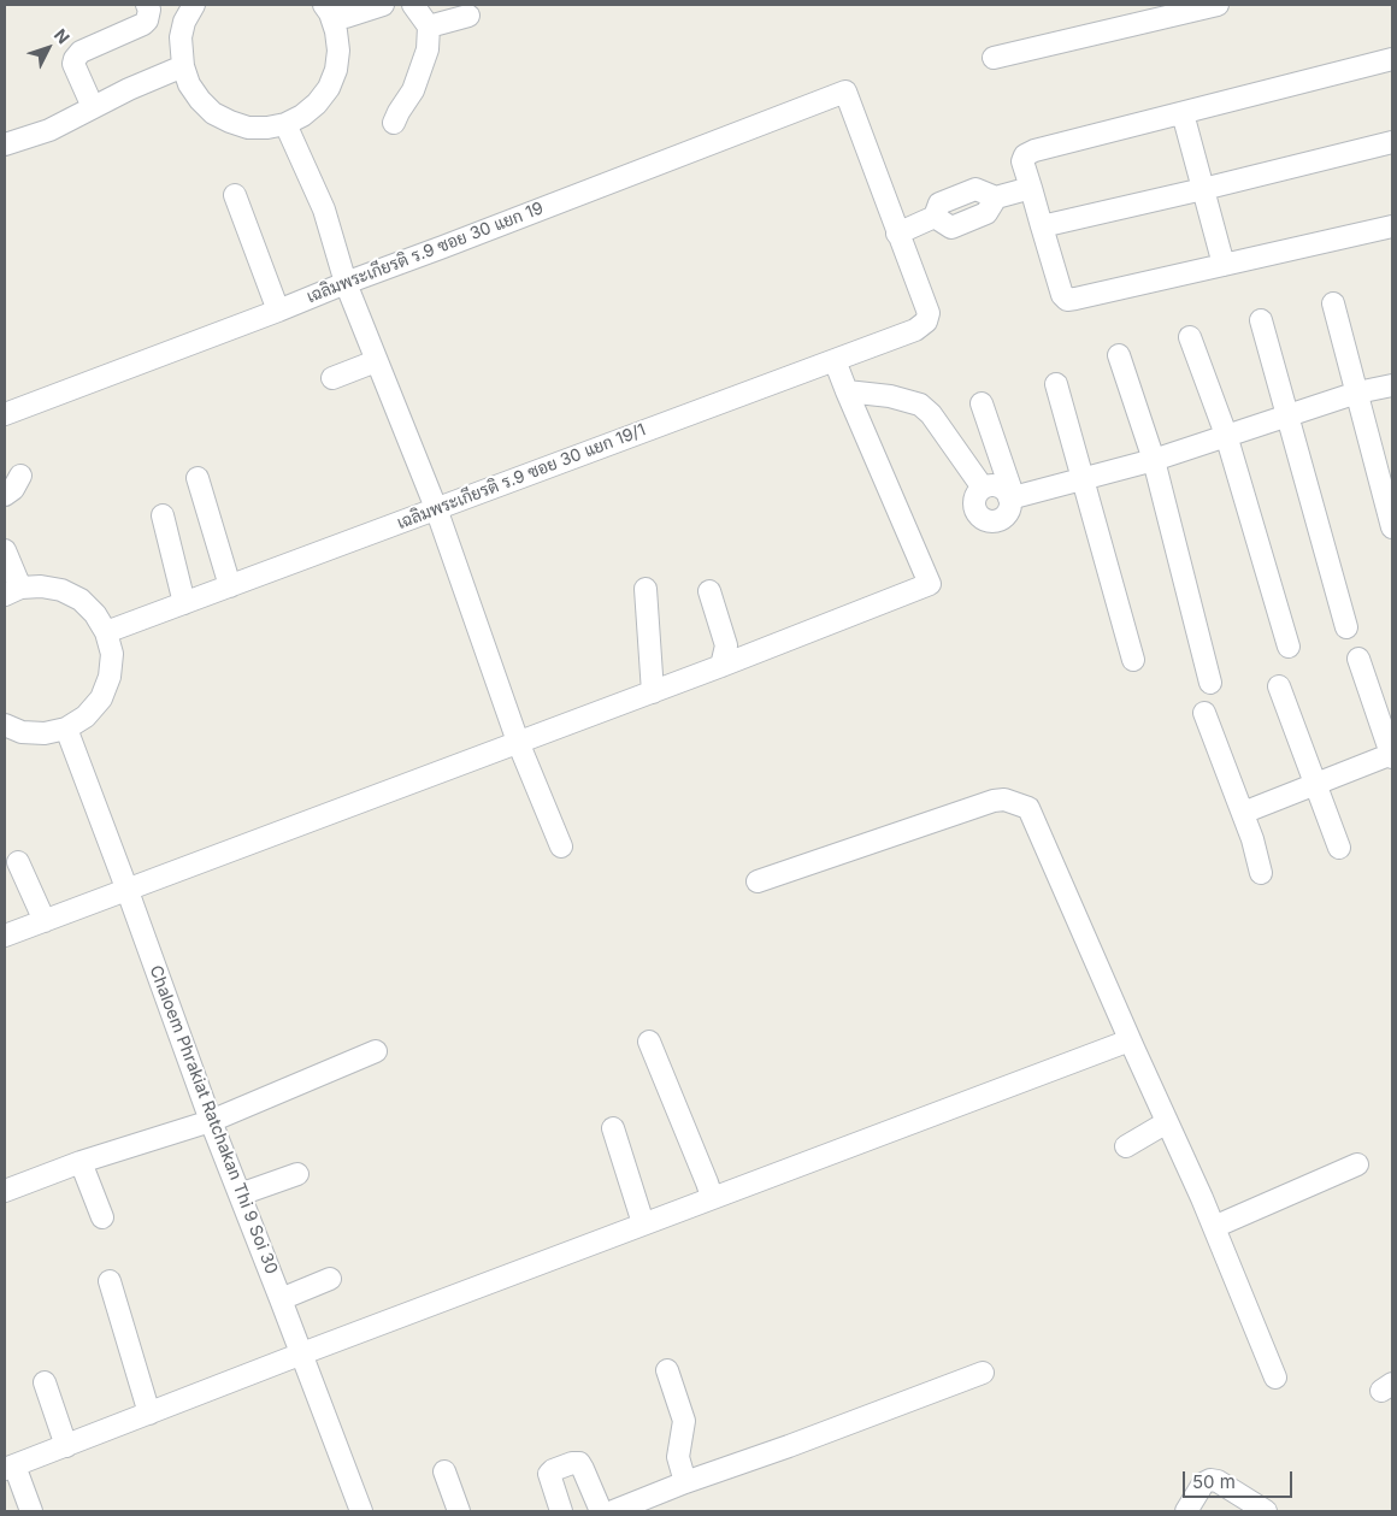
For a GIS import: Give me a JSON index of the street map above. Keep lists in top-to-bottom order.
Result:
{
  "streets": {
    "street": ["เฉลิมพระเกียรติ ร.9 ซอย 30 แยก 19", "เฉลิมพระเกียรติ ร.9 ซอย 30 แยก 19/1", "Chaloem Phrakiat Ratchakan Thi 9 Soi 30"]
  },
  "crossings": [
    ["เฉลิมพระเกียรติ ร.9 ซอย 30 แยก 19", "เฉลิมพระเกียรติ ร.9 ซอย 30 แยก 19/1"]
  ],
  "scale_bar": "50 m",
  "north": "top right"
}
